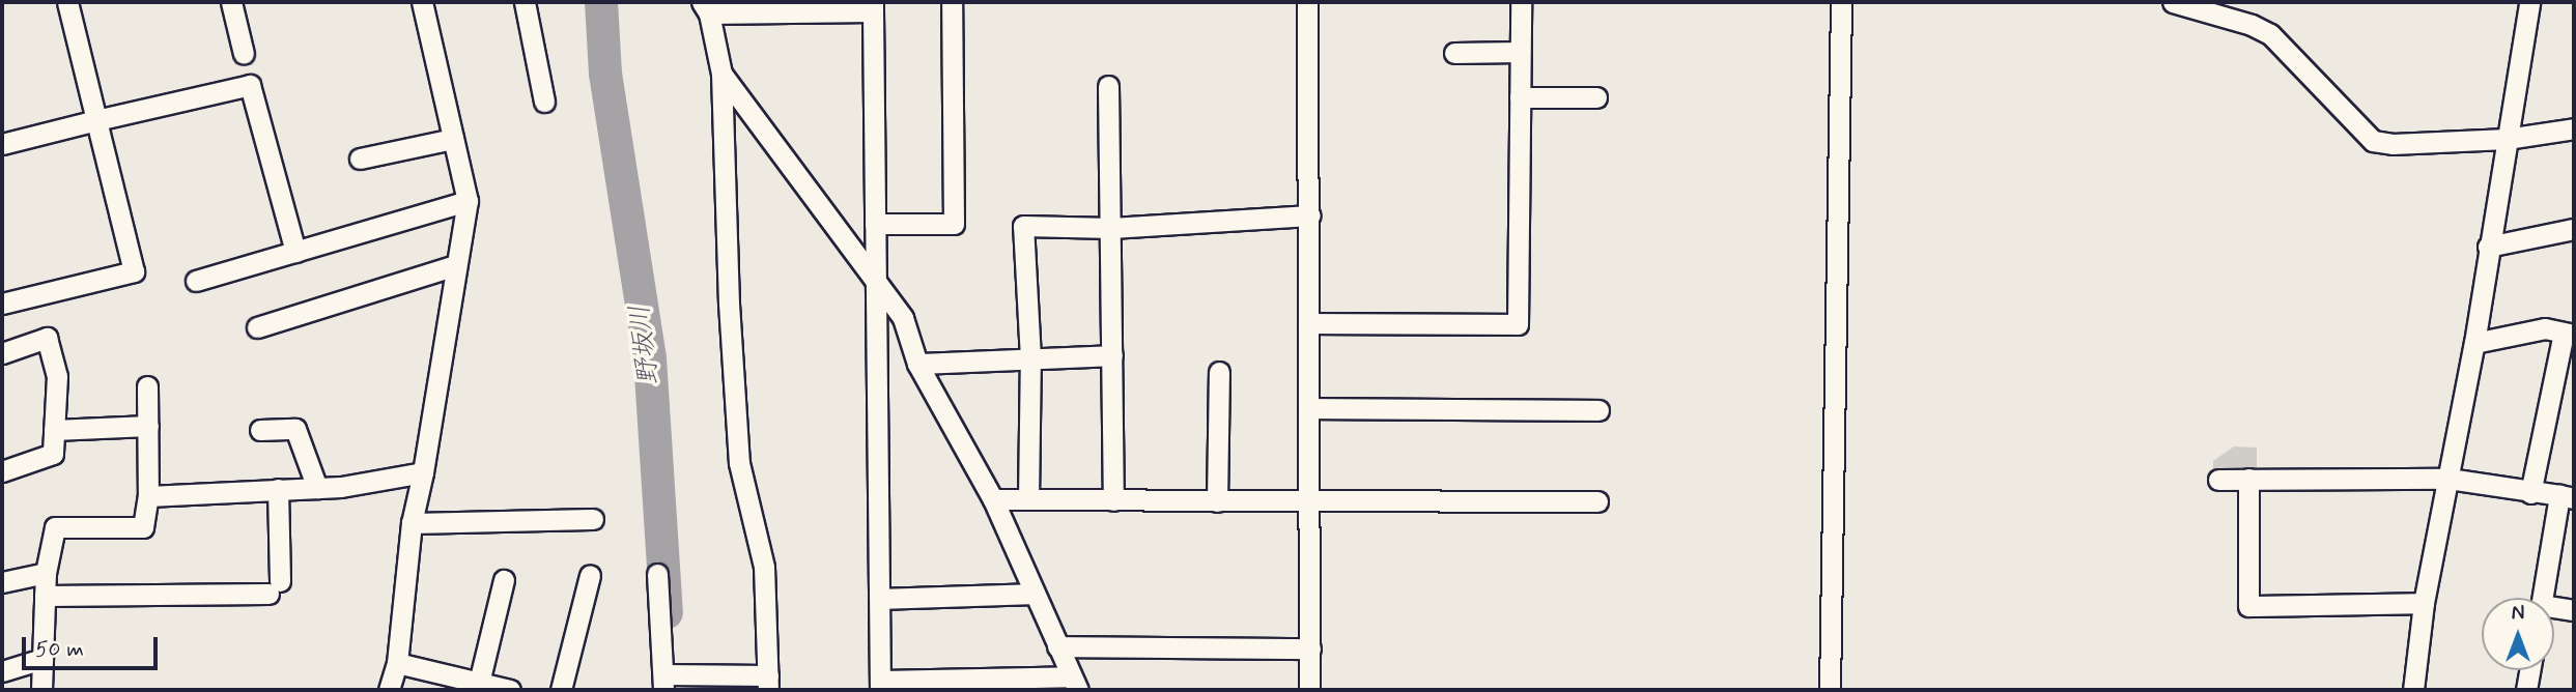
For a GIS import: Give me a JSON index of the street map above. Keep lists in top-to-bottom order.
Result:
{
  "water": ["野坂川"],
  "scale_bar": "50 m",
  "north": "top"
}
